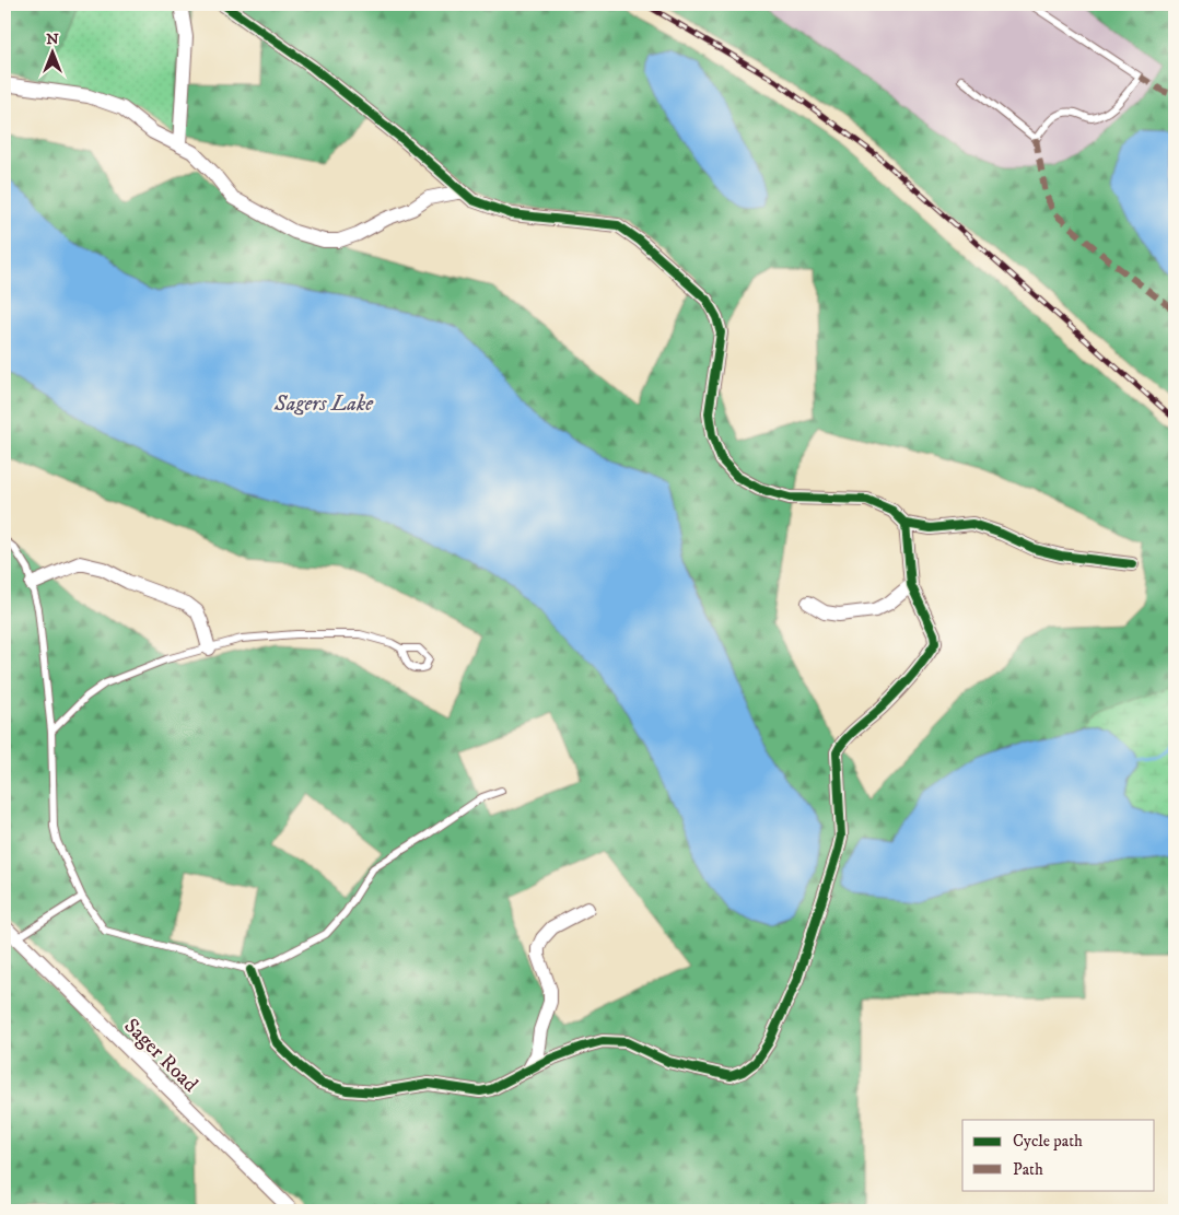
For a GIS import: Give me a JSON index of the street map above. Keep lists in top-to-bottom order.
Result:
{
  "streets": {
    "street": ["Sager Road"]
  },
  "water": ["Sagers Lake"],
  "legend": ["Cycle path", "Path"],
  "north": "top"
}
